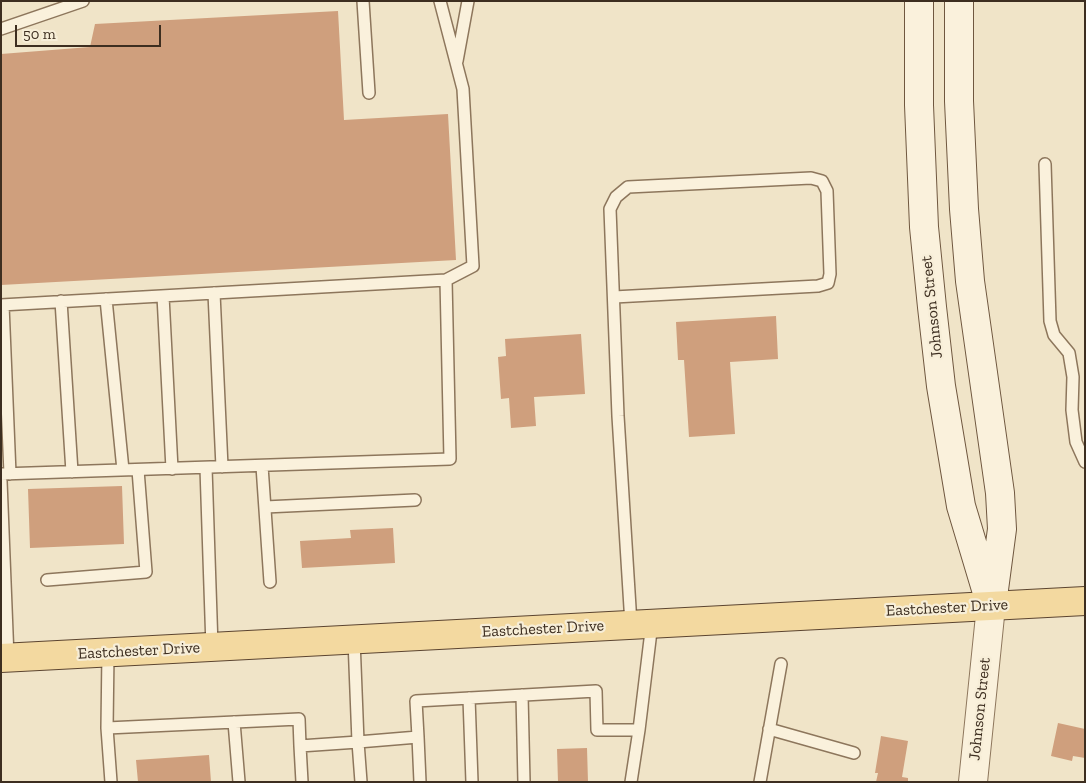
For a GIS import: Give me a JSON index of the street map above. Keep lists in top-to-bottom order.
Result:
{
  "streets": {
    "main road": ["Johnson Street", "Eastchester Drive"]
  },
  "crossings": [
    ["Johnson Street", "Eastchester Drive"]
  ],
  "scale_bar": "50 m"
}
